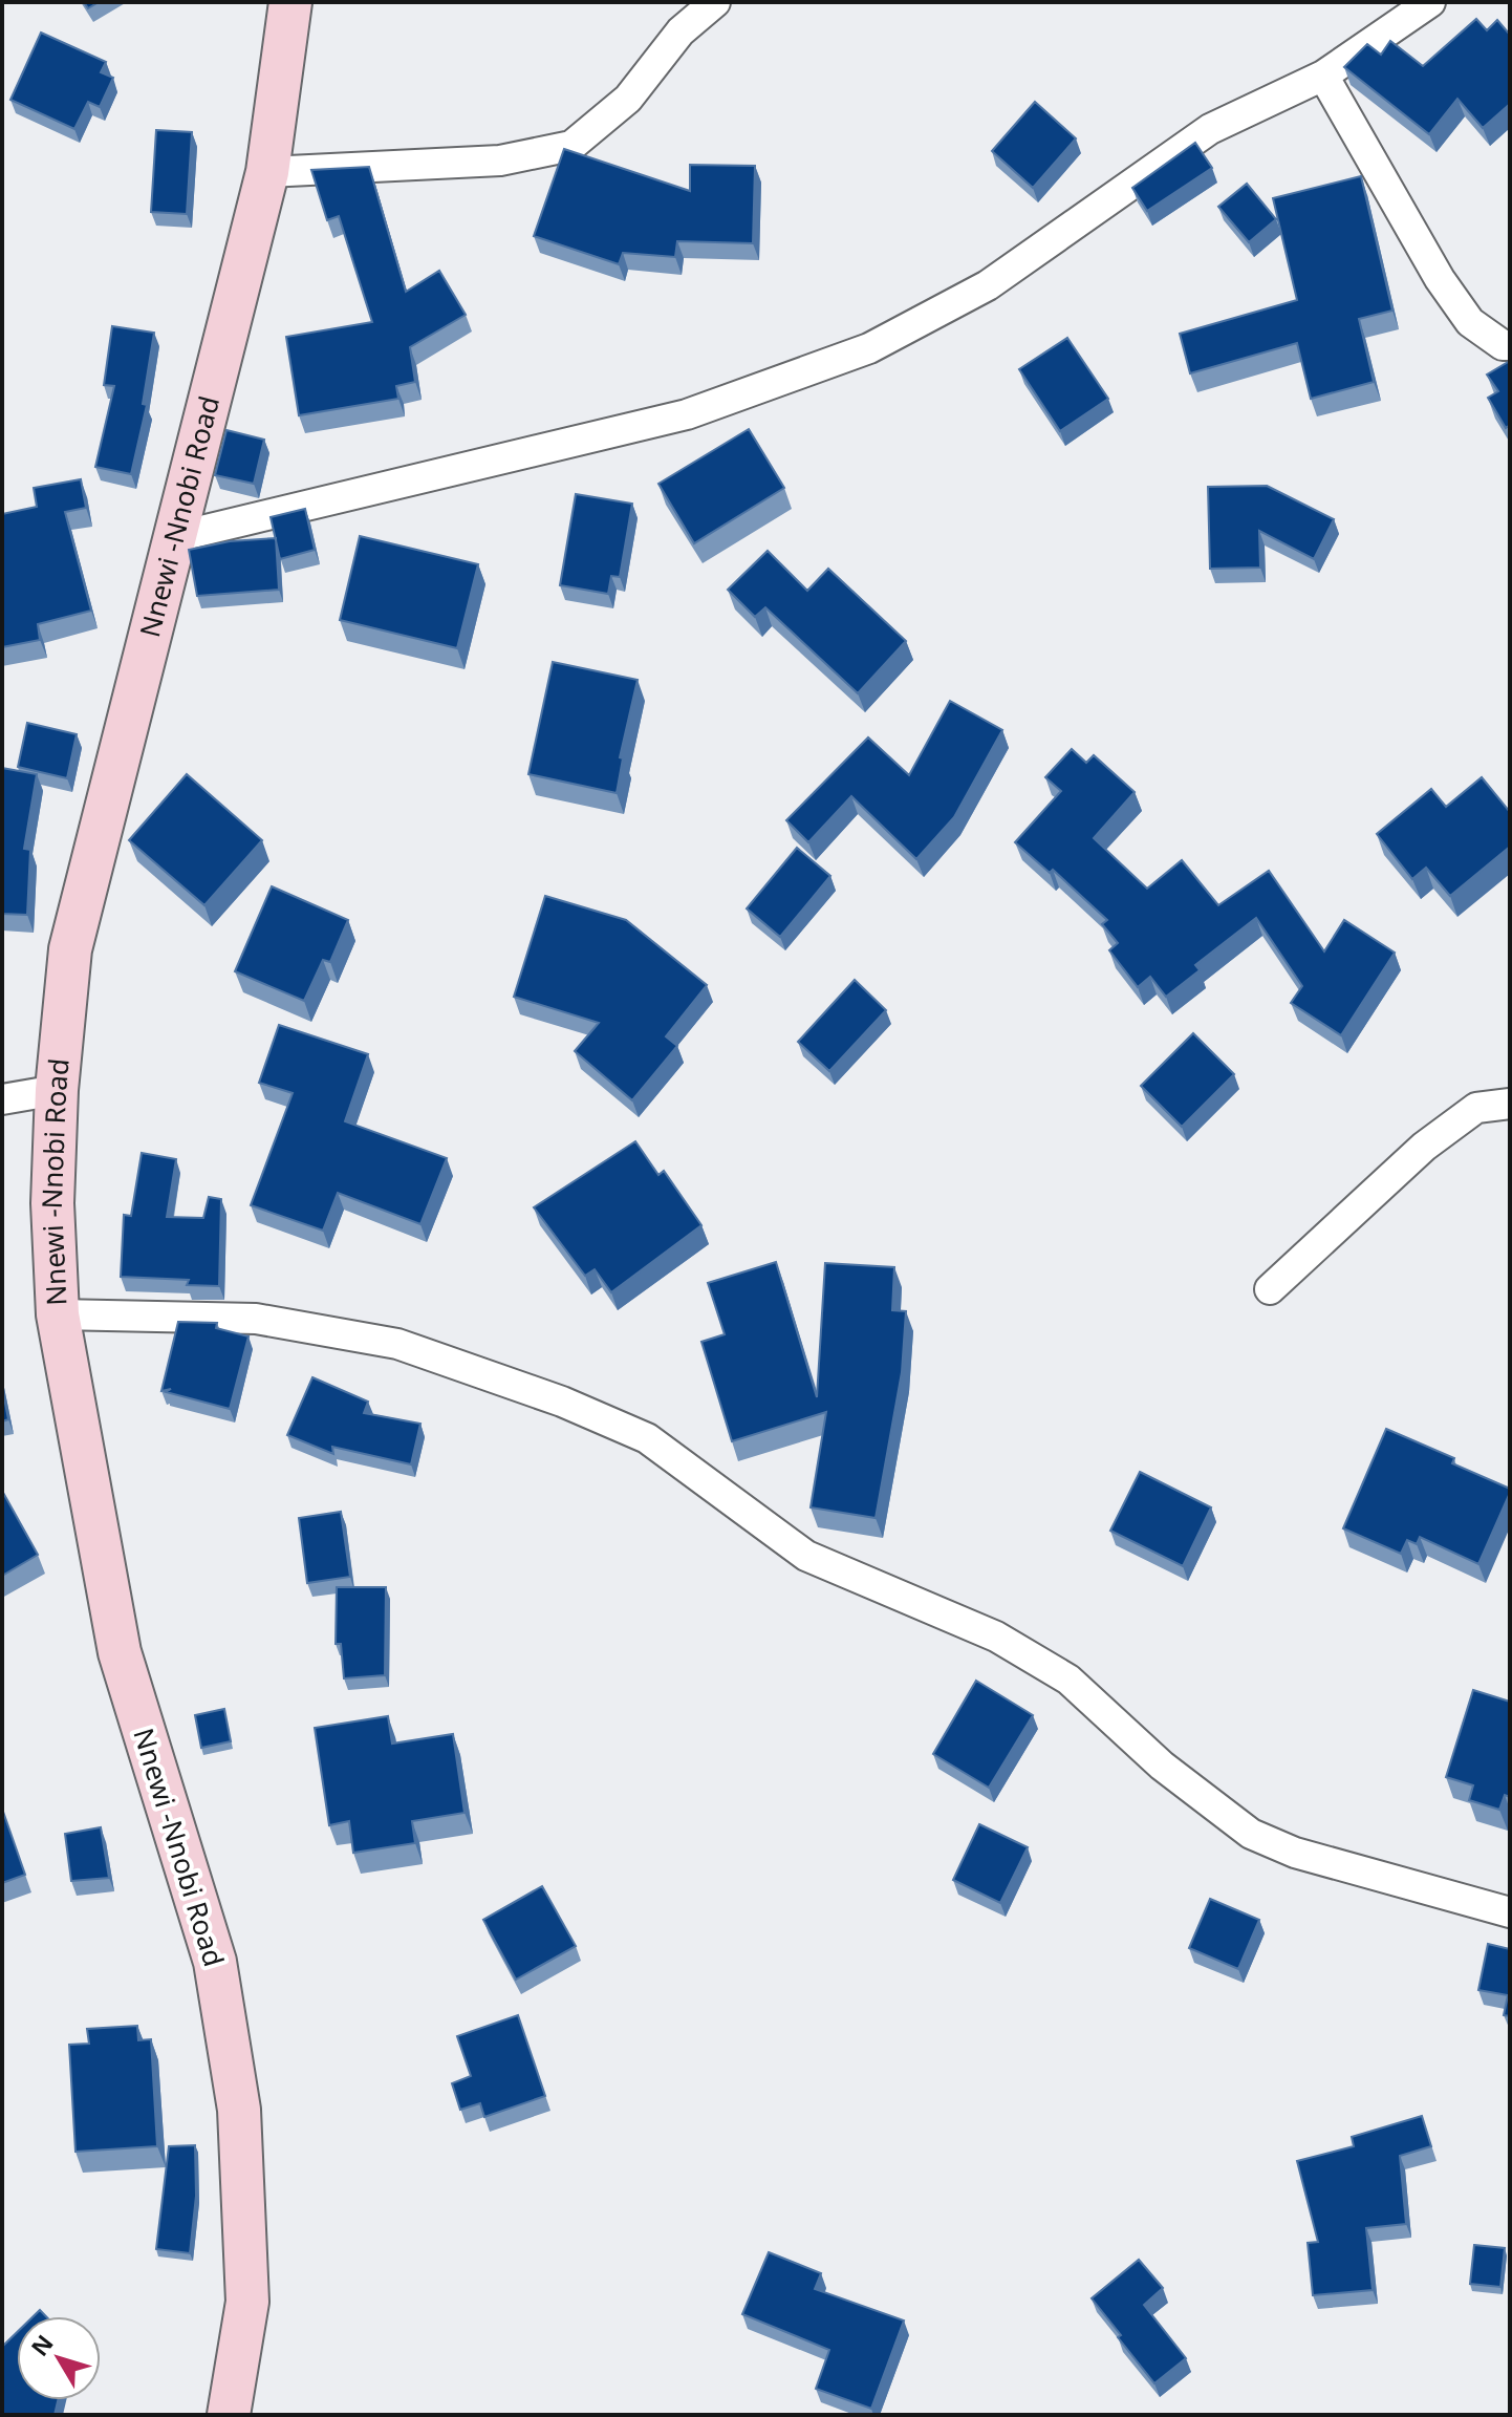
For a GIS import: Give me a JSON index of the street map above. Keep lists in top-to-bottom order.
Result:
{
  "streets": {
    "main road": ["Nnewi -Nnobi Road"]
  },
  "north": "top left"
}
